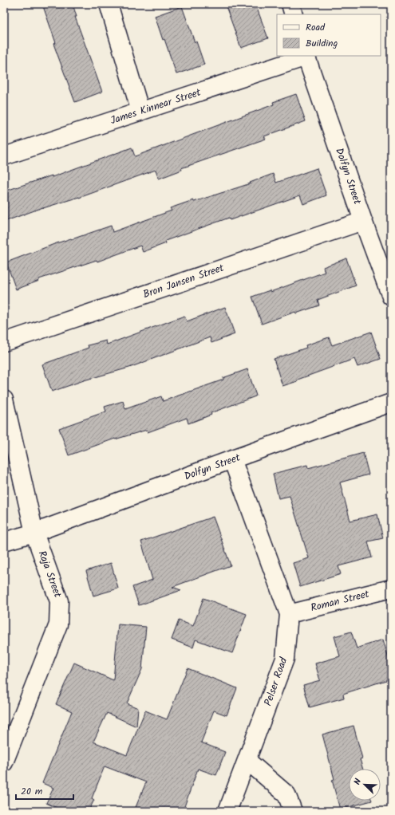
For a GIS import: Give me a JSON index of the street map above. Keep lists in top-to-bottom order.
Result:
{
  "streets": {
    "street": [
      "James Kinnear Street",
      "Dolfyn Street",
      "Bron Jansen Street",
      "Raja Street",
      "Roman Street",
      "Pelser Road"
    ]
  },
  "crossings": [
    ["James Kinnear Street", "Dolfyn Street"],
    ["Dolfyn Street", "Bron Jansen Street"],
    ["Dolfyn Street", "Raja Street"],
    ["Dolfyn Street", "Pelser Road"],
    ["Roman Street", "Pelser Road"]
  ],
  "legend": ["Road", "Building"],
  "scale_bar": "20 m",
  "north": "top left"
}
